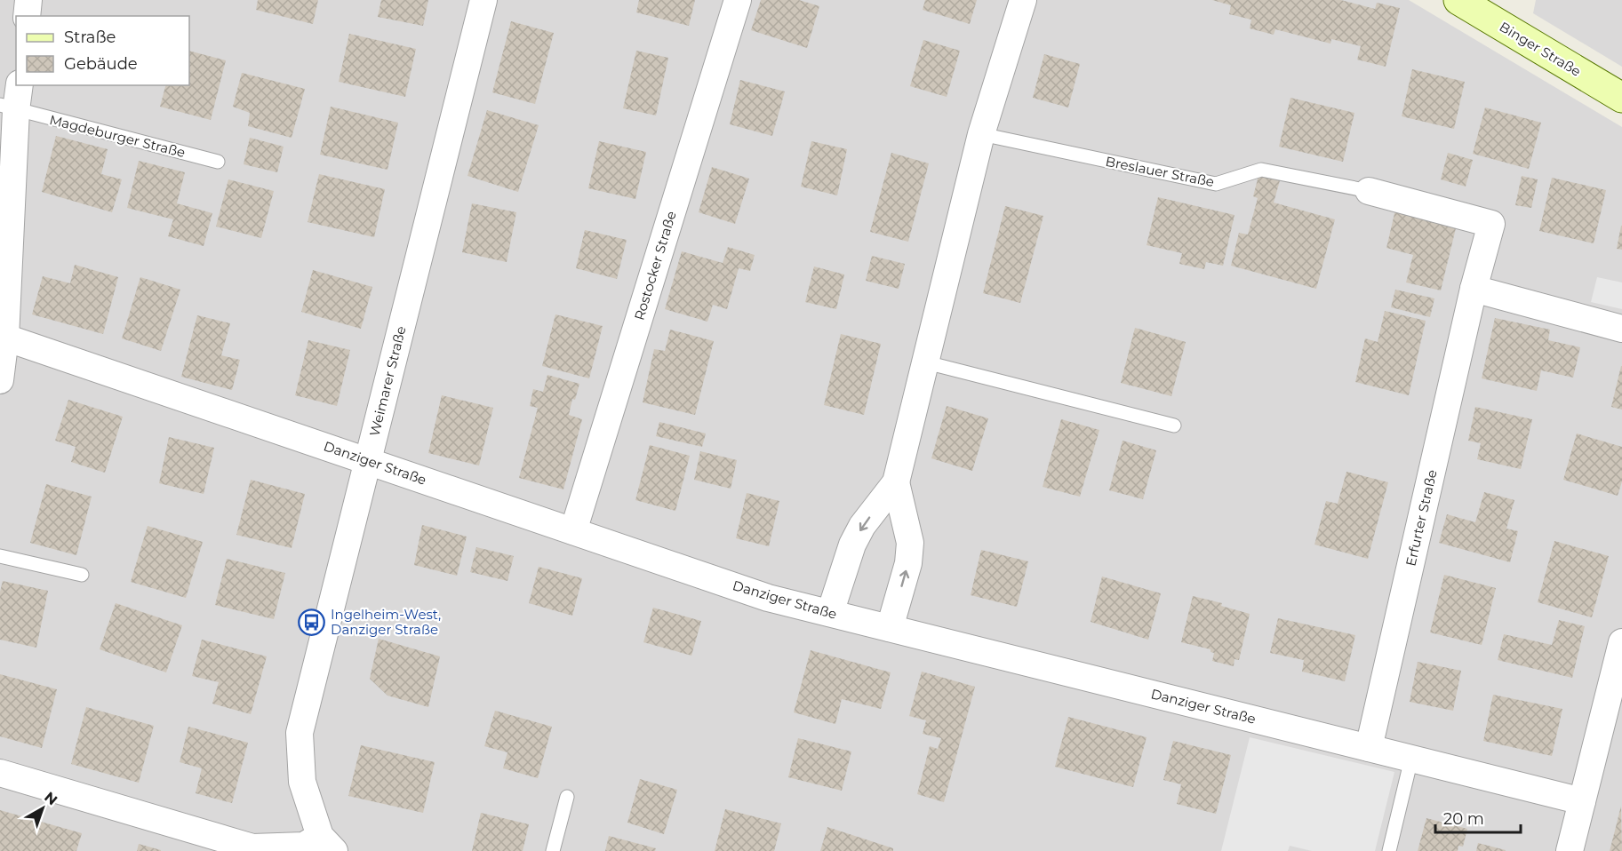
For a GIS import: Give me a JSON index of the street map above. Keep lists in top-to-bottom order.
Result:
{
  "streets": {
    "main road": ["Binger Straße"],
    "street": [
      "Magdeburger Straße",
      "Rostocker Straße",
      "Weimarer Straße",
      "Danziger Straße",
      "Erfurter Straße"
    ],
    "lane": ["Breslauer Straße"]
  },
  "crossings": [
    ["Magdeburger Straße", "Danziger Straße"],
    ["Breslauer Straße", "Erfurter Straße"],
    ["Rostocker Straße", "Danziger Straße"],
    ["Weimarer Straße", "Danziger Straße"],
    ["Danziger Straße", "Erfurter Straße"]
  ],
  "places": {
    "bus stop": ["Ingelheim-West, Danziger Straße"]
  },
  "legend": ["Straße", "Gebäude"],
  "scale_bar": "20 m",
  "north": "top right"
}
